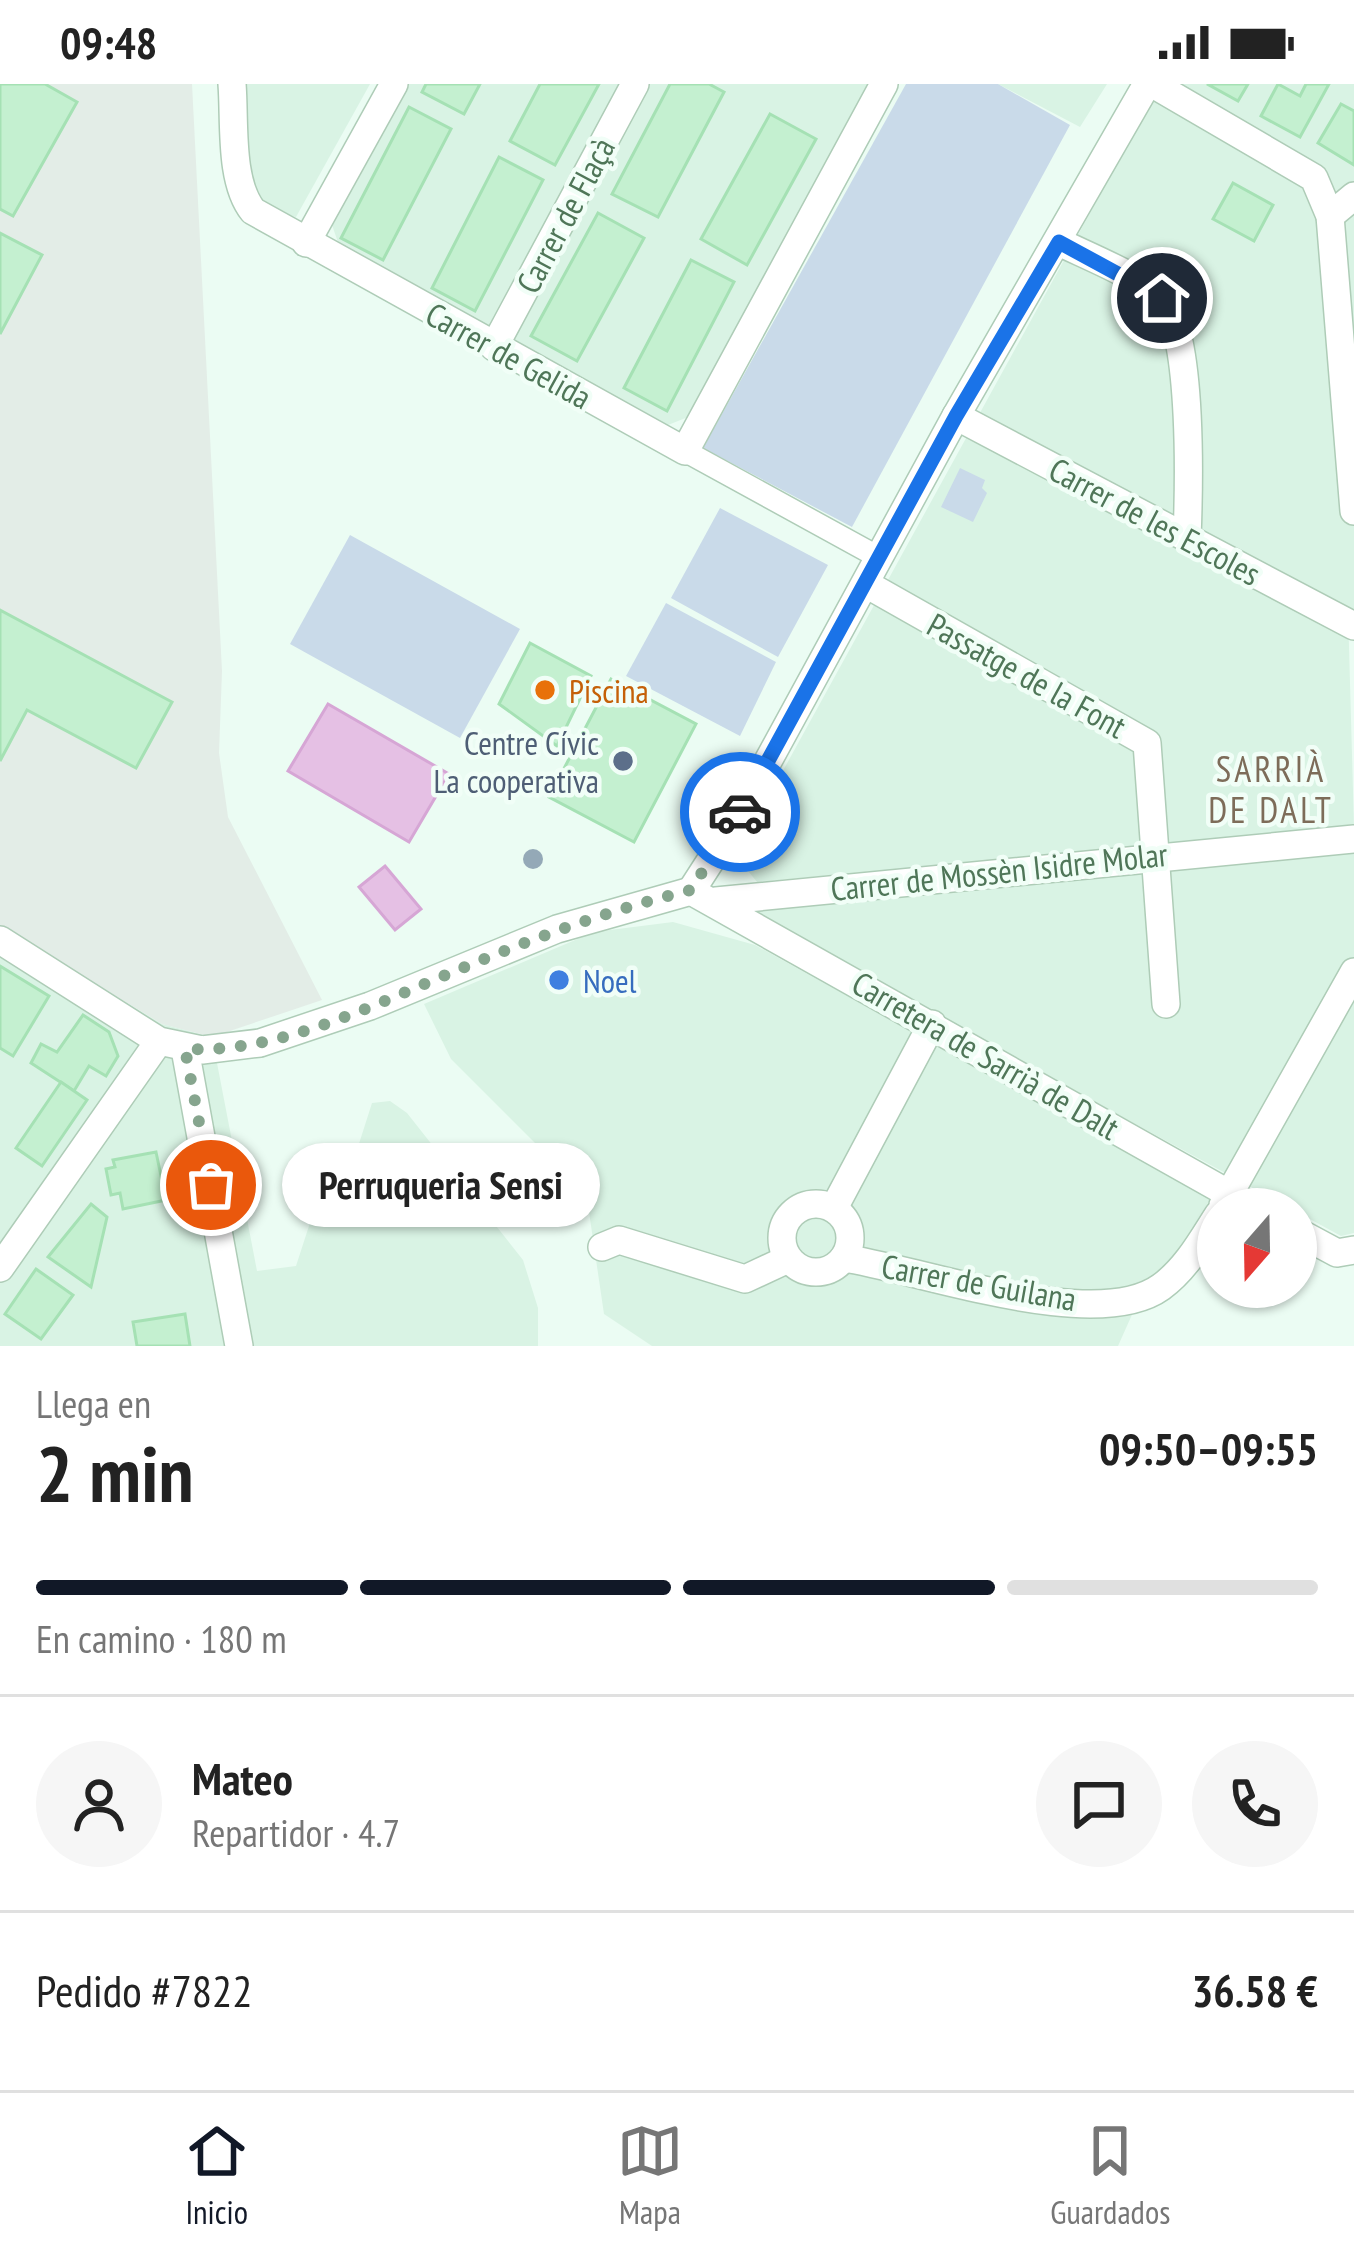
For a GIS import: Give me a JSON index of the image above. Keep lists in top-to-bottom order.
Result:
{
  "streets": {
    "street": [
      "Carrer de Flaçà",
      "Carrer de Gelida",
      "Carrer de les Escoles",
      "Passatge de la Font",
      "Carrer de Mossèn Isidre Molar",
      "Carretera de Sarrià de Dalt",
      "Carrer de Guilana"
    ]
  },
  "crossings": [
    ["Carrer de Flaçà", "Carrer de Gelida"],
    ["Passatge de la Font", "Carrer de Mossèn Isidre Molar"],
    ["Carrer de Mossèn Isidre Molar", "Carretera de Sarrià de Dalt"]
  ],
  "districts": ["SARRIÀ DE DALT"],
  "places": [
    "Piscina",
    "Centre Cívic La cooperativa",
    "Noel",
    "Perruqueria Sensi"
  ],
  "north": "bottom",
  "page": {
    "status": "09:48",
    "bubble": "Perruqueria Sensi",
    "heading": ["2 min", "Llega en", "09:50–09:55"],
    "panel": [
      "Mateo",
      "Repartidor · 4.7",
      "Pedido #7822",
      "36.58 €"
    ],
    "bar": "En camino · 180 m",
    "tabs": ["Inicio", "Mapa", "Guardados"]
  }
}
